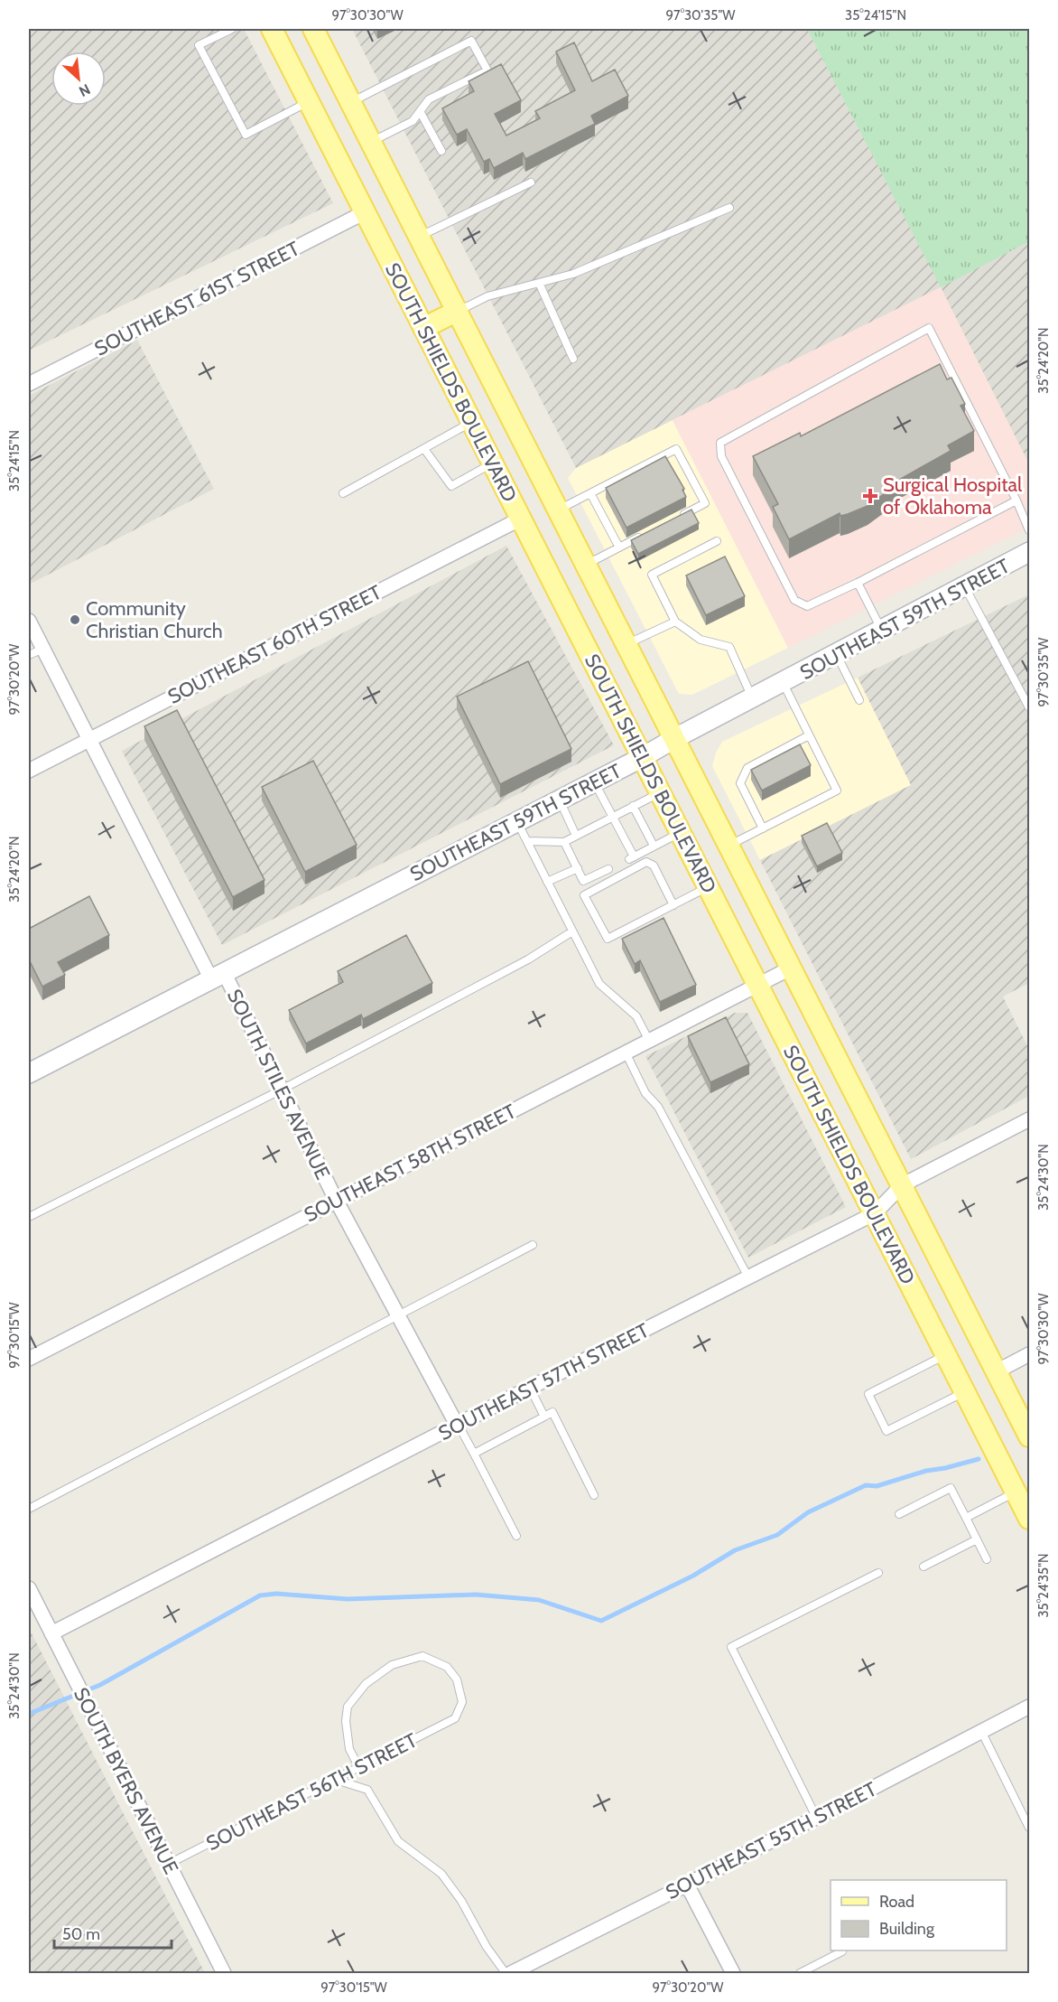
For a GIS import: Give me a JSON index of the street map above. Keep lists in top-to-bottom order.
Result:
{
  "streets": {
    "main road": ["SOUTH SHIELDS BOULEVARD", "SOUTHEAST 59TH STREET"],
    "street": [
      "SOUTHEAST 61ST STREET",
      "SOUTHEAST 60TH STREET",
      "SOUTH STILES AVENUE",
      "SOUTHEAST 58TH STREET",
      "SOUTHEAST 57TH STREET",
      "SOUTH BYERS AVENUE",
      "SOUTHEAST 55TH STREET"
    ],
    "lane": ["SOUTHEAST 56TH STREET"]
  },
  "crossings": [
    ["SOUTHEAST 61ST STREET", "SOUTH SHIELDS BOULEVARD"],
    ["SOUTH SHIELDS BOULEVARD", "SOUTHEAST 59TH STREET"],
    ["SOUTH SHIELDS BOULEVARD", "SOUTHEAST 60TH STREET"],
    ["SOUTH SHIELDS BOULEVARD", "SOUTHEAST 58TH STREET"],
    ["SOUTH SHIELDS BOULEVARD", "SOUTHEAST 57TH STREET"],
    ["SOUTHEAST 59TH STREET", "SOUTH STILES AVENUE"],
    ["SOUTHEAST 60TH STREET", "SOUTH STILES AVENUE"],
    ["SOUTH STILES AVENUE", "SOUTHEAST 58TH STREET"],
    ["SOUTH STILES AVENUE", "SOUTHEAST 57TH STREET"],
    ["SOUTHEAST 57TH STREET", "SOUTH BYERS AVENUE"],
    ["SOUTH BYERS AVENUE", "SOUTHEAST 56TH STREET"]
  ],
  "places": {
    "health": ["Surgical Hospital of Oklahoma"],
    "other": ["Community Christian Church"]
  },
  "legend": ["Road", "Building"],
  "scale_bar": "50 m",
  "north": "bottom right",
  "coordinates": [
    "97°30'30\"W",
    "97°30'35\"W",
    "35°24'15\"N",
    "35°24'20\"N",
    "97°30'20\"W",
    "35°24'30\"N",
    "97°30'15\"W",
    "35°24'35\"N"
  ]
}
